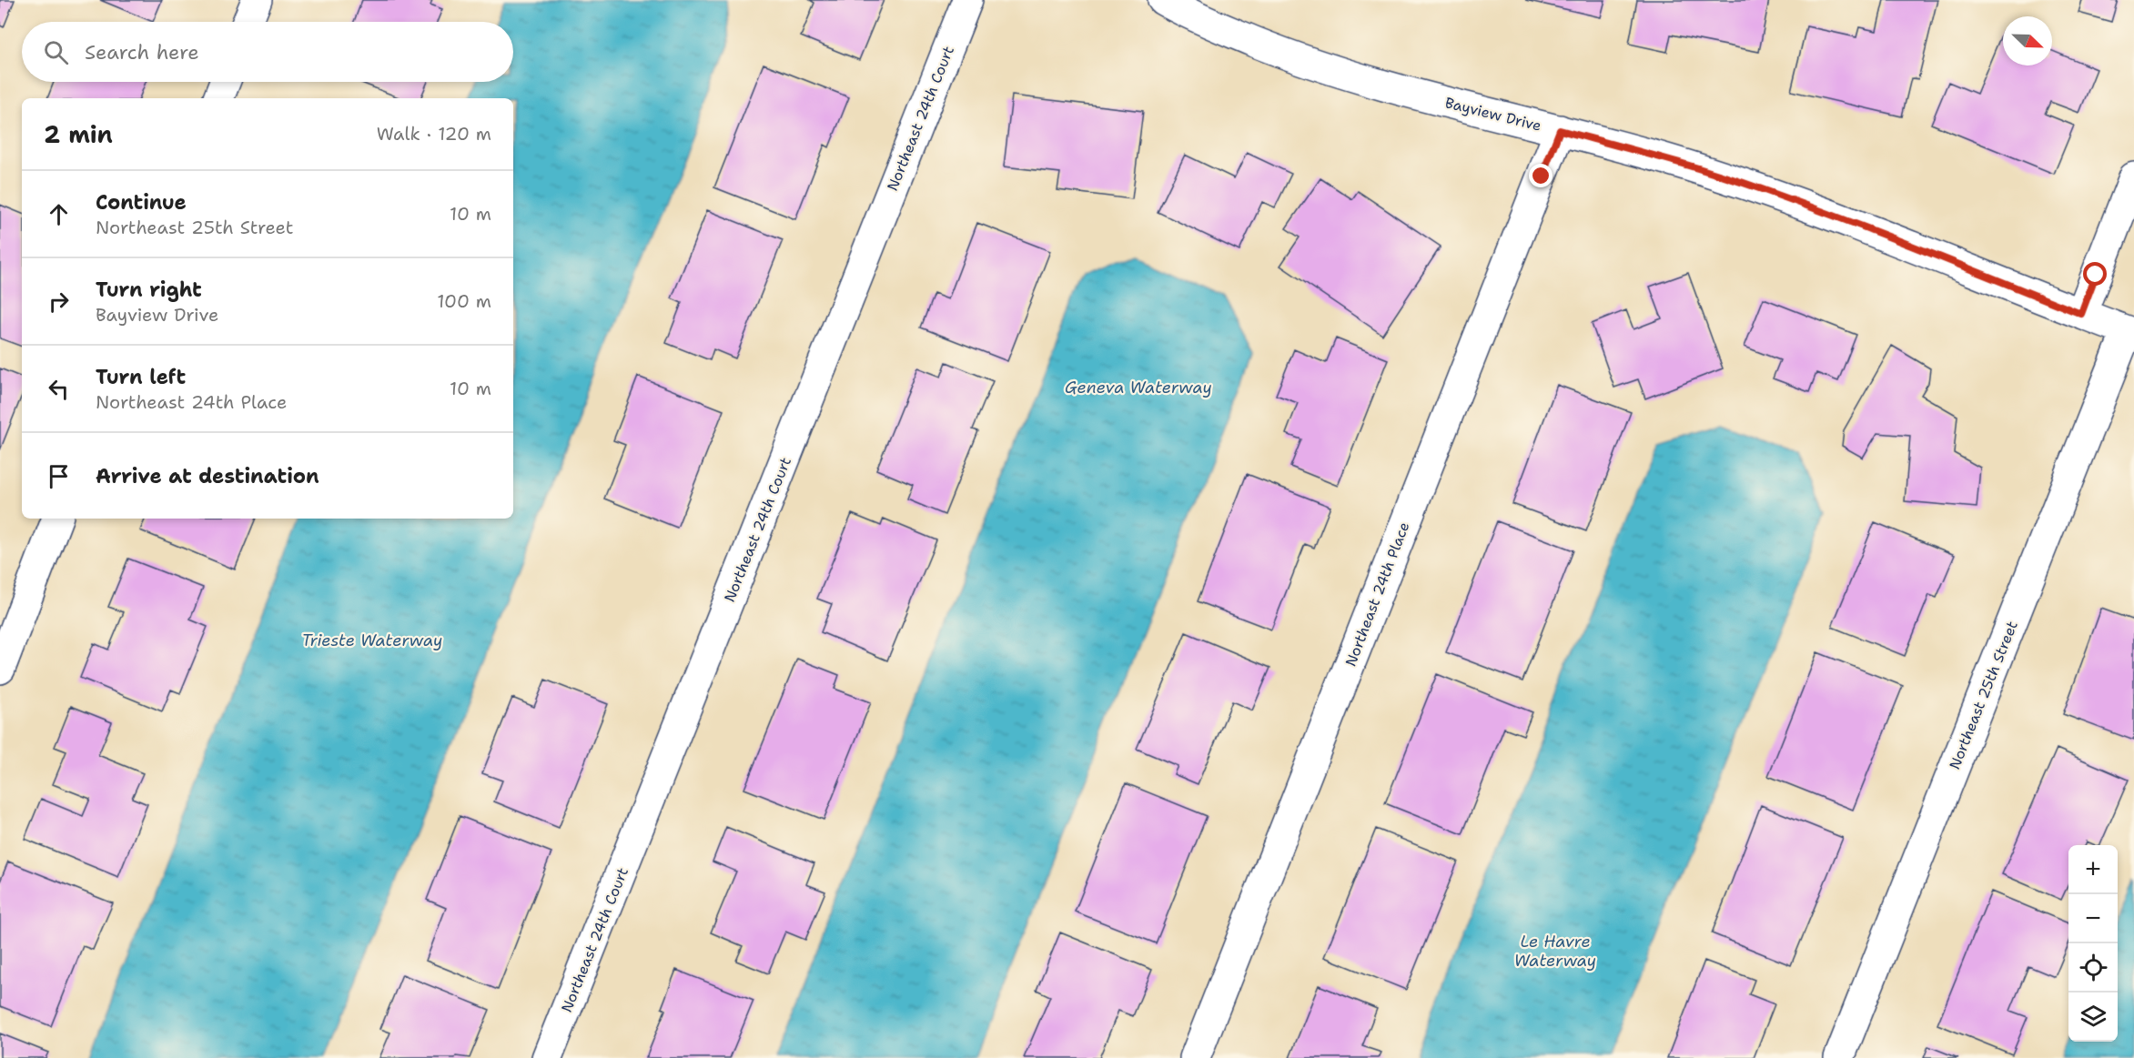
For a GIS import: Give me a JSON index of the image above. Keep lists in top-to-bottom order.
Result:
{
  "streets": {
    "street": [
      "Bayview Drive",
      "Northeast 24th Court",
      "Northeast 24th Place",
      "Northeast 25th Street"
    ]
  },
  "crossings": [
    ["Bayview Drive", "Northeast 24th Place"],
    ["Bayview Drive", "Northeast 25th Street"]
  ],
  "water": ["Geneva Waterway", "Trieste Waterway", "Le Havre Waterway"],
  "north": "bottom right",
  "page": {
    "search": "Search here",
    "heading": ["2 min", "Walk · 120 m"],
    "list": [
      ["Continue", "Northeast 25th Street", "10 m"],
      ["Turn right", "Bayview Drive", "100 m"],
      ["Turn left", "Northeast 24th Place", "10 m"],
      "Arrive at destination"
    ],
    "map_buttons": ["+", "−"]
  }
}
